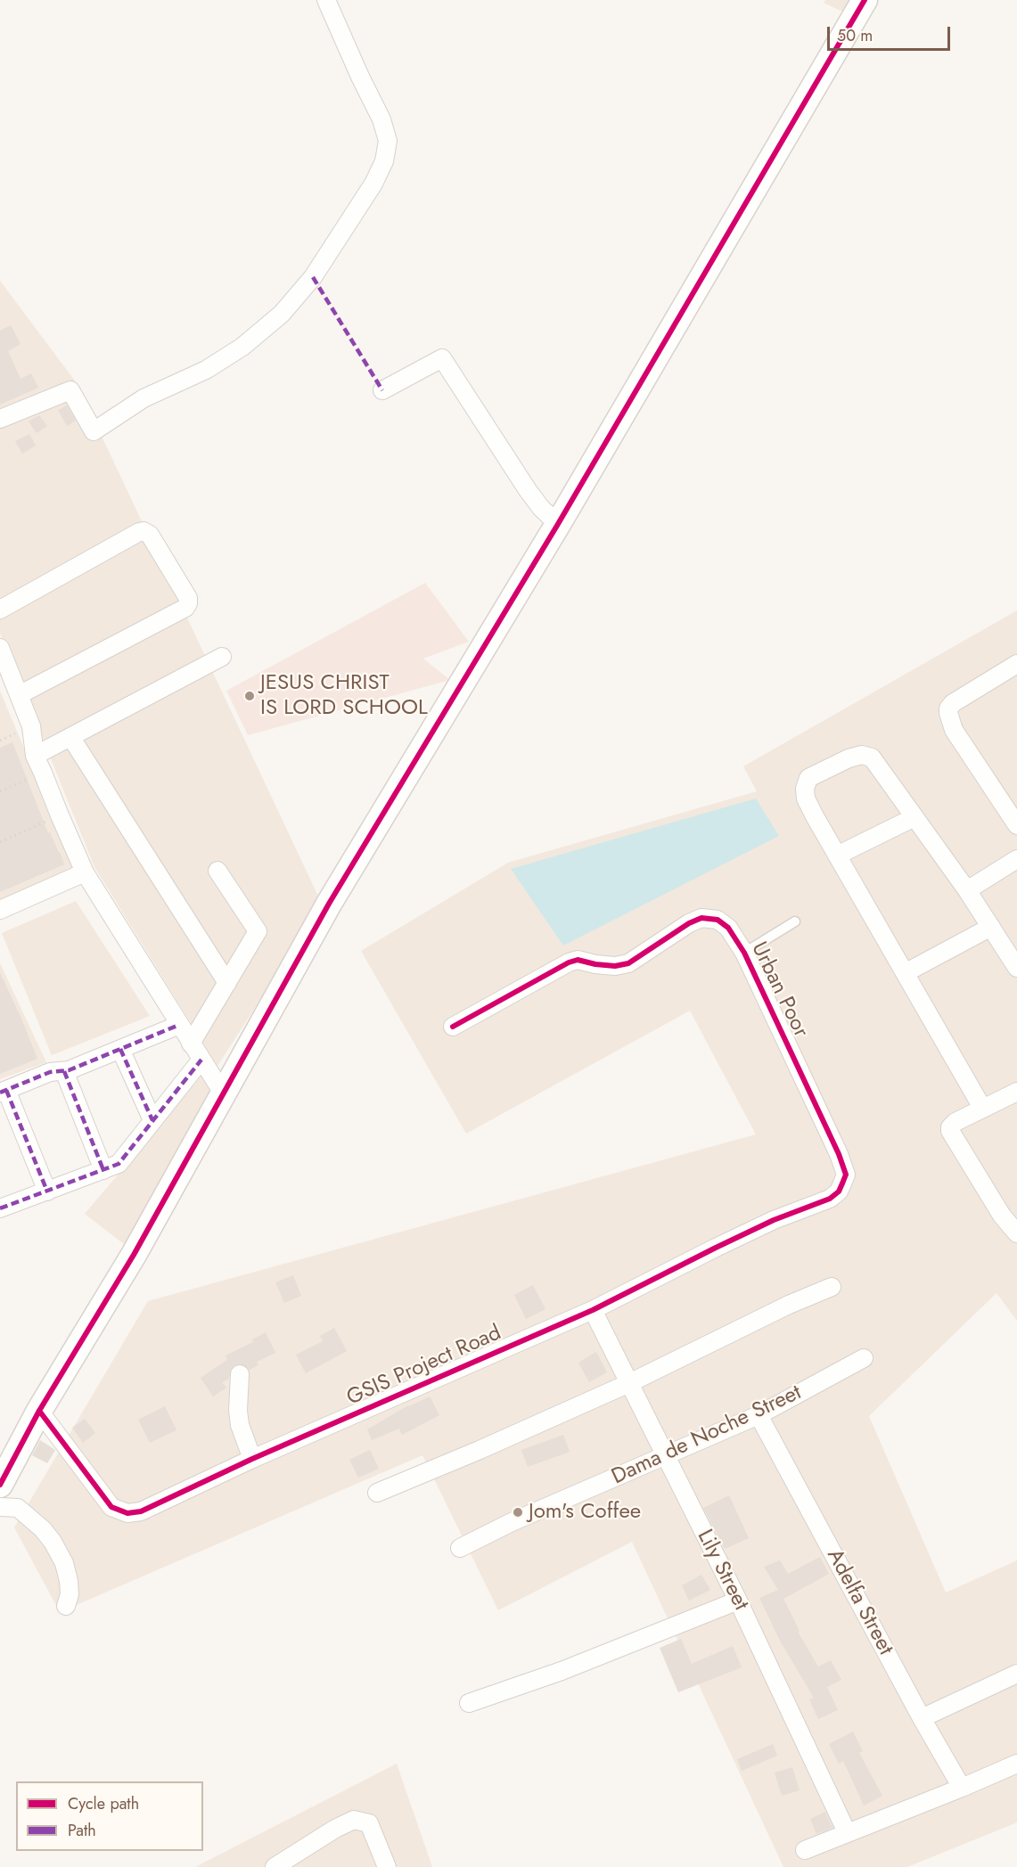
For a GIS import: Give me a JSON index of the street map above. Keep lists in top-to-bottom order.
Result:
{
  "streets": {
    "street": [
      "Urban Poor",
      "GSIS Project Road",
      "Dama de Noche Street",
      "Lily Street",
      "Adelfa Street"
    ]
  },
  "crossings": [
    ["Urban Poor", "GSIS Project Road"],
    ["GSIS Project Road", "Lily Street"],
    ["Dama de Noche Street", "Lily Street"],
    ["Dama de Noche Street", "Adelfa Street"]
  ],
  "places": ["JESUS CHRIST IS LORD SCHOOL", "Jom's Coffee"],
  "legend": ["Cycle path", "Path"],
  "scale_bar": "50 m"
}
